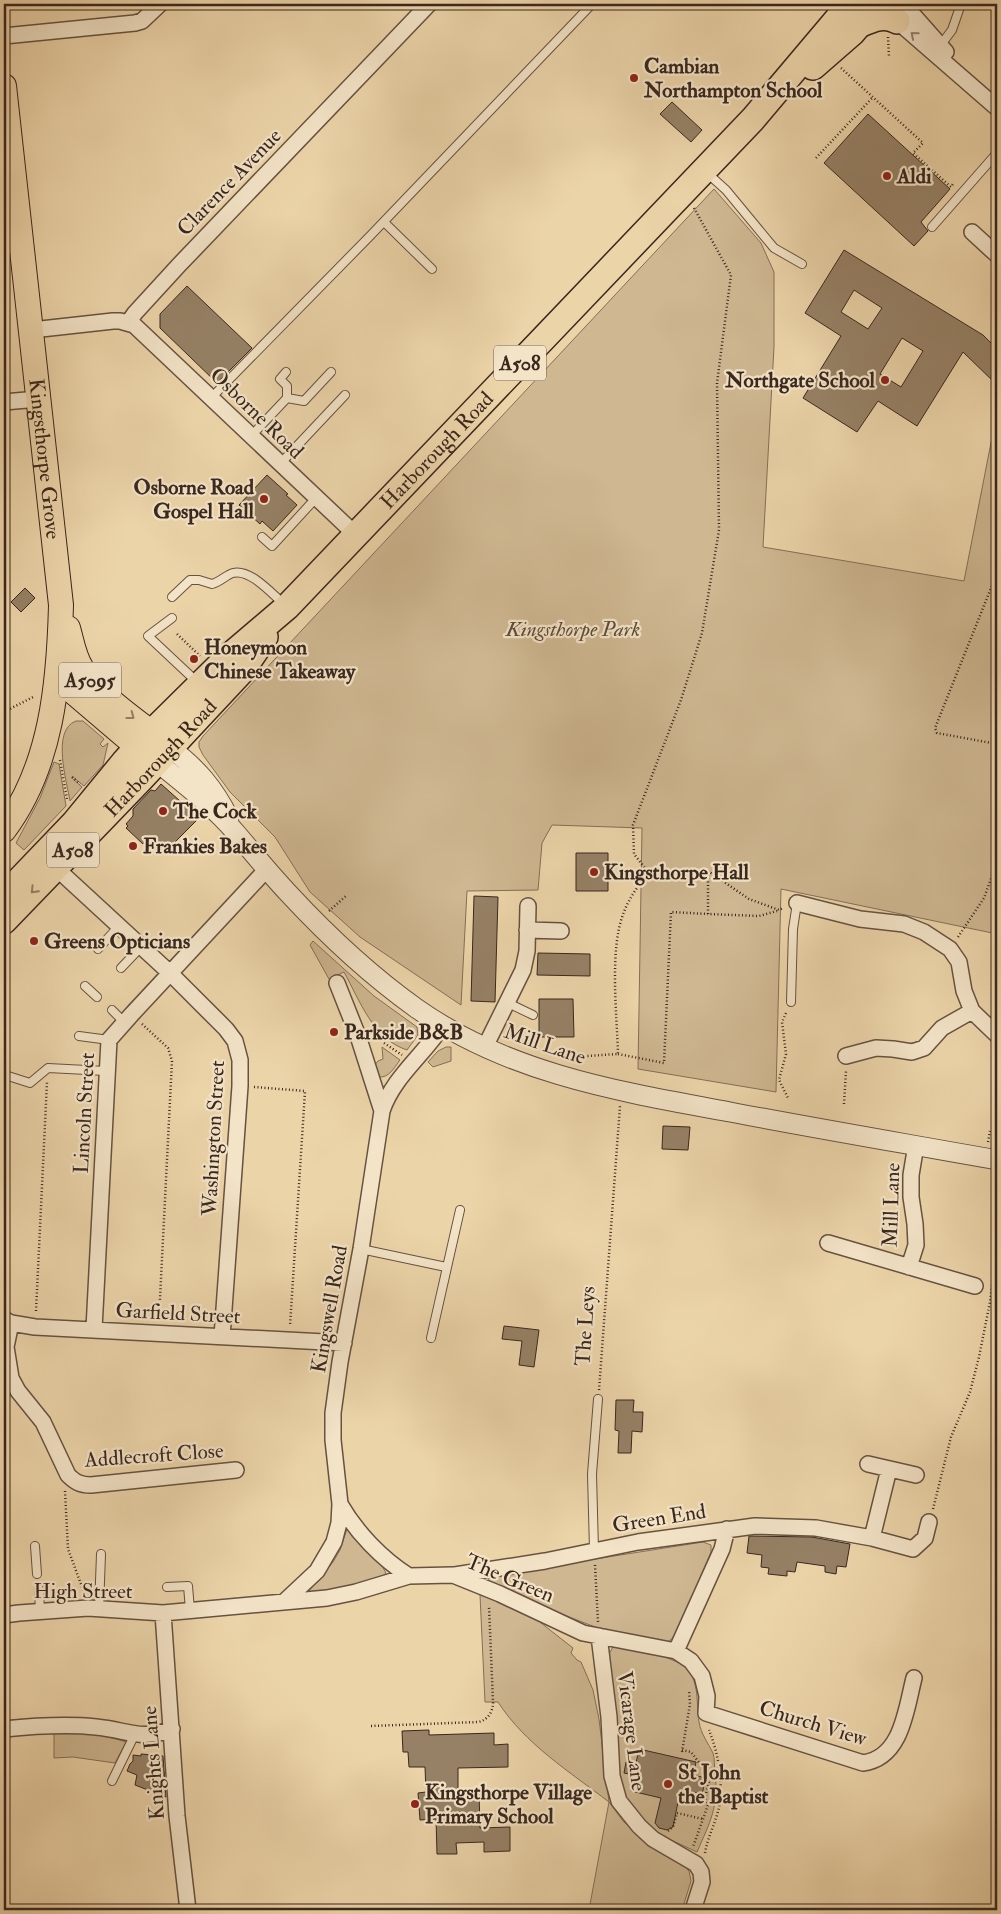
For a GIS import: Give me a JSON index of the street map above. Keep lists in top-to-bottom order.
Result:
{
  "streets": {
    "highway": ["A508", "Harborough Road"],
    "main road": ["Kingsthorpe Grove", "A5095"],
    "street": [
      "Clarence Avenue",
      "Osborne Road",
      "Mill Lane",
      "Lincoln Street",
      "Washington Street",
      "Kingswell Road",
      "Garfield Street",
      "Addlecroft Close",
      "Green End",
      "The Green",
      "High Street",
      "Church View",
      "Vicarage Lane",
      "Knights Lane"
    ],
    "path": ["The Leys"]
  },
  "crossings": [
    ["Clarence Avenue", "Osborne Road"],
    ["A508", "Harborough Road"],
    ["Osborne Road", "Harborough Road"],
    ["Harborough Road", "A5095"],
    ["Harborough Road", "Mill Lane"],
    ["Harborough Road", "Washington Street"],
    ["Kingsthorpe Grove", "A5095"],
    ["A5095", "Mill Lane"],
    ["Mill Lane", "Lincoln Street"],
    ["Mill Lane", "Kingswell Road"],
    ["Lincoln Street", "Washington Street"],
    ["Lincoln Street", "Garfield Street"],
    ["Washington Street", "Garfield Street"],
    ["Kingswell Road", "Garfield Street"],
    ["Kingswell Road", "The Green"],
    ["Garfield Street", "Addlecroft Close"],
    ["Green End", "The Green"],
    ["The Green", "High Street"],
    ["The Green", "Vicarage Lane"],
    ["The Green", "Knights Lane"],
    ["High Street", "Knights Lane"]
  ],
  "parks": ["Kingsthorpe Park"],
  "places": [
    "Cambian Northampton School",
    "Aldi",
    "Northgate School",
    "Osborne Road Gospel Hall",
    "Honeymoon Chinese Takeaway",
    "The Cock",
    "Frankies Bakes",
    "Kingsthorpe Hall",
    "Greens Opticians",
    "Parkside B&B",
    "St John the Baptist",
    "Kingsthorpe Village Primary School"
  ]
}
